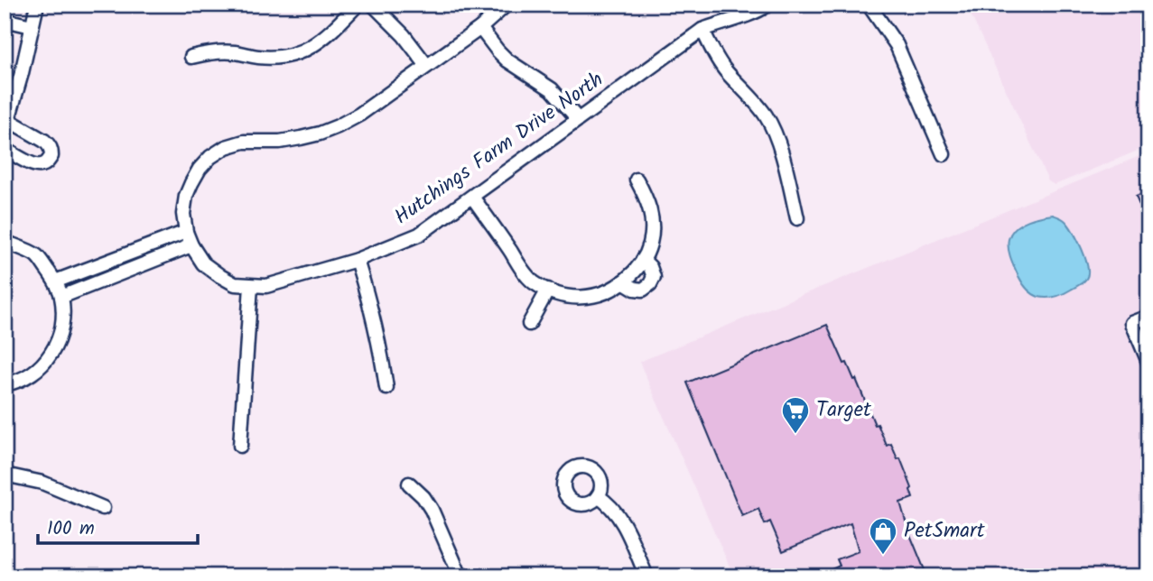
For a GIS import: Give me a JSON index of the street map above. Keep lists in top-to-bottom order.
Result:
{
  "streets": {
    "street": ["Hutchings Farm Drive North"]
  },
  "places": {
    "supermarket": ["Target"],
    "shop": ["PetSmart"]
  },
  "scale_bar": "100 m"
}
